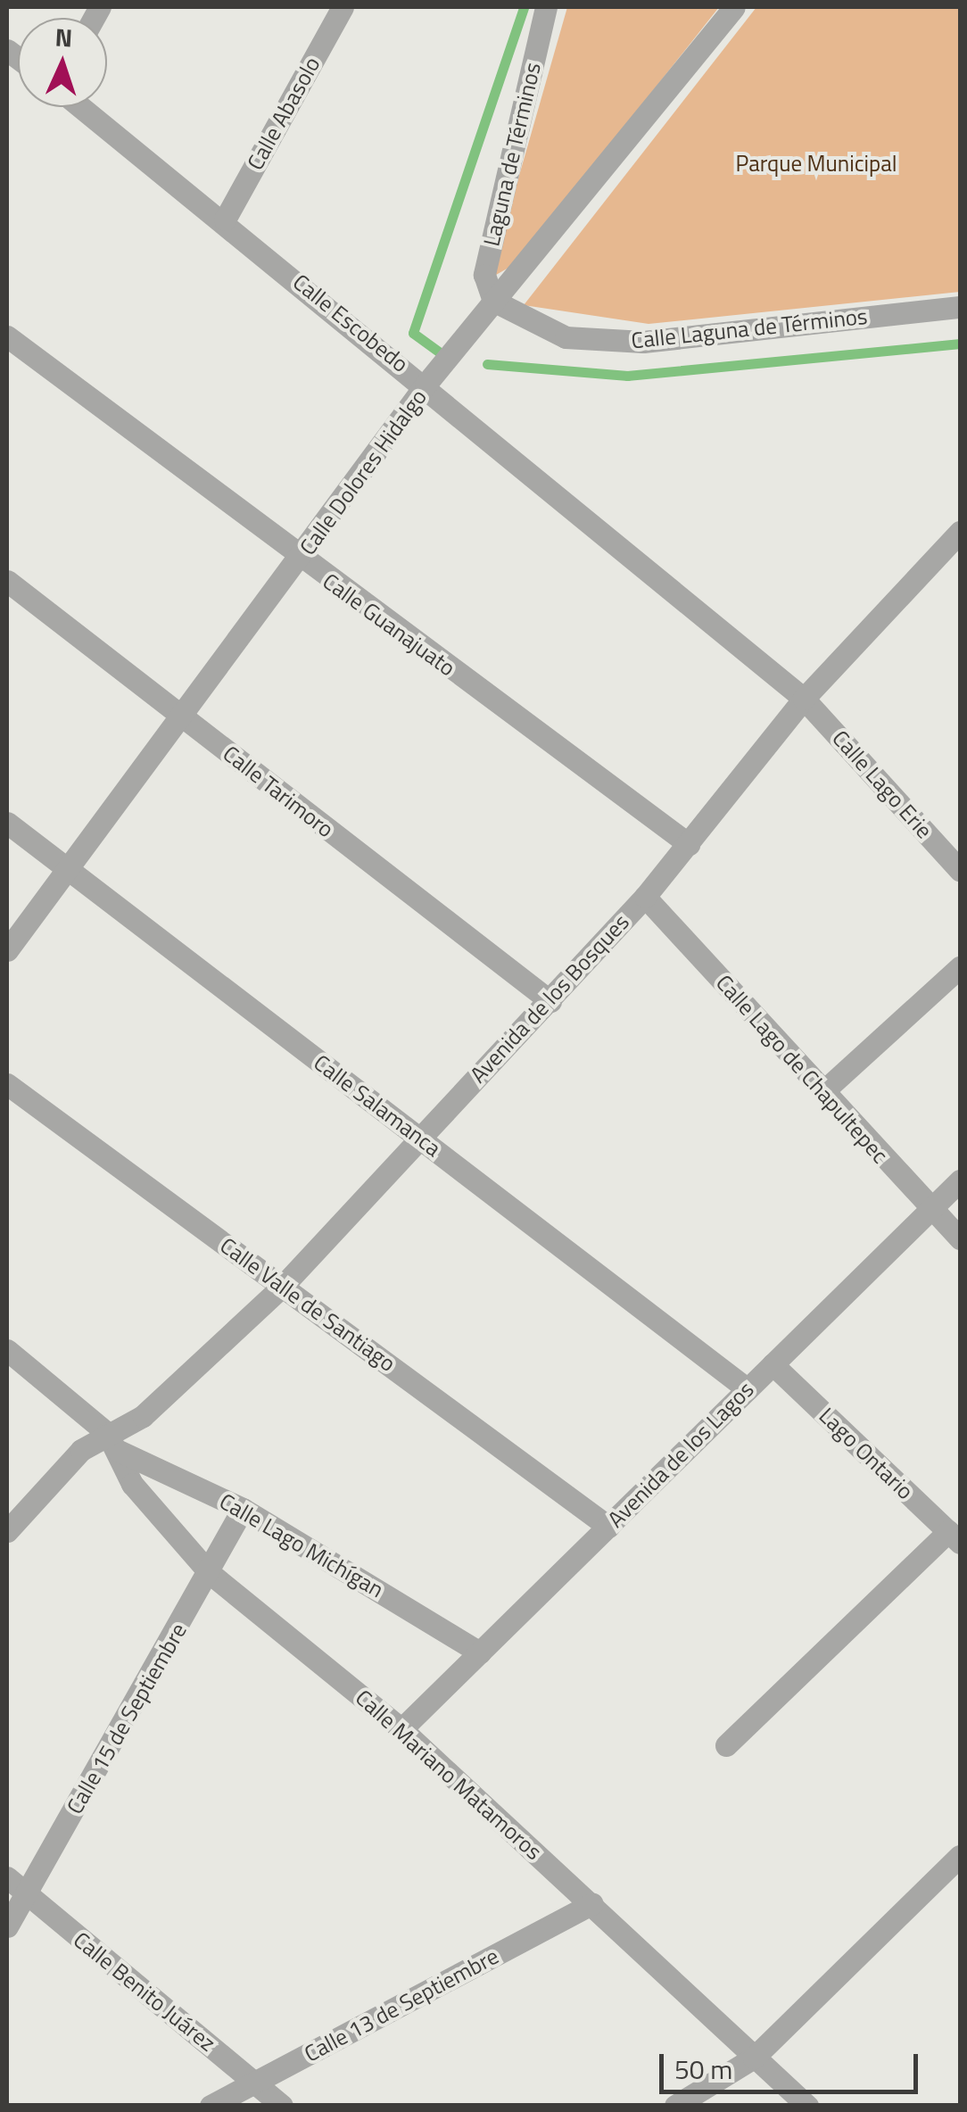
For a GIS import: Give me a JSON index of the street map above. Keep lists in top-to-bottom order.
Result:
{
  "streets": {
    "street": [
      "Calle Abasolo",
      "Laguna de Términos",
      "Calle Escobedo",
      "Calle Laguna de Términos",
      "Calle Dolores Hidalgo",
      "Calle Guanajuato",
      "Calle Lago Erie",
      "Calle Tarimoro",
      "Avenida de los Bosques",
      "Calle Lago de Chapultepec",
      "Calle Salamanca",
      "Calle Valle de Santiago",
      "Lago Ontario",
      "Avenida de los Lagos",
      "Calle Lago Michígan",
      "Calle 15 de Septiembre",
      "Calle Mariano Matamoros",
      "Calle Benito Juárez",
      "Calle 13 de Septiembre"
    ]
  },
  "crossings": [
    ["Calle Abasolo", "Calle Escobedo"],
    ["Laguna de Términos", "Calle Laguna de Términos"],
    ["Laguna de Términos", "Calle Dolores Hidalgo"],
    ["Calle Escobedo", "Calle Dolores Hidalgo"],
    ["Calle Escobedo", "Calle Lago Erie"],
    ["Calle Escobedo", "Avenida de los Bosques"],
    ["Calle Laguna de Términos", "Calle Dolores Hidalgo"],
    ["Calle Dolores Hidalgo", "Calle Guanajuato"],
    ["Calle Dolores Hidalgo", "Calle Tarimoro"],
    ["Calle Dolores Hidalgo", "Calle Salamanca"],
    ["Calle Guanajuato", "Avenida de los Bosques"],
    ["Calle Lago Erie", "Avenida de los Bosques"],
    ["Calle Tarimoro", "Avenida de los Bosques"],
    ["Avenida de los Bosques", "Calle Lago de Chapultepec"],
    ["Avenida de los Bosques", "Calle Salamanca"],
    ["Avenida de los Bosques", "Calle Valle de Santiago"],
    ["Avenida de los Bosques", "Calle Lago Michígan"],
    ["Avenida de los Bosques", "Calle Mariano Matamoros"],
    ["Calle Lago de Chapultepec", "Avenida de los Lagos"],
    ["Calle Salamanca", "Avenida de los Lagos"],
    ["Calle Valle de Santiago", "Avenida de los Lagos"],
    ["Lago Ontario", "Avenida de los Lagos"],
    ["Avenida de los Lagos", "Calle Lago Michígan"],
    ["Avenida de los Lagos", "Calle Mariano Matamoros"],
    ["Calle Lago Michígan", "Calle 15 de Septiembre"],
    ["Calle Lago Michígan", "Calle Mariano Matamoros"],
    ["Calle 15 de Septiembre", "Calle Mariano Matamoros"],
    ["Calle 15 de Septiembre", "Calle Benito Juárez"],
    ["Calle Mariano Matamoros", "Calle 13 de Septiembre"],
    ["Calle Benito Juárez", "Calle 13 de Septiembre"]
  ],
  "parks": ["Parque Municipal"],
  "scale_bar": "50 m",
  "north": "top"
}
